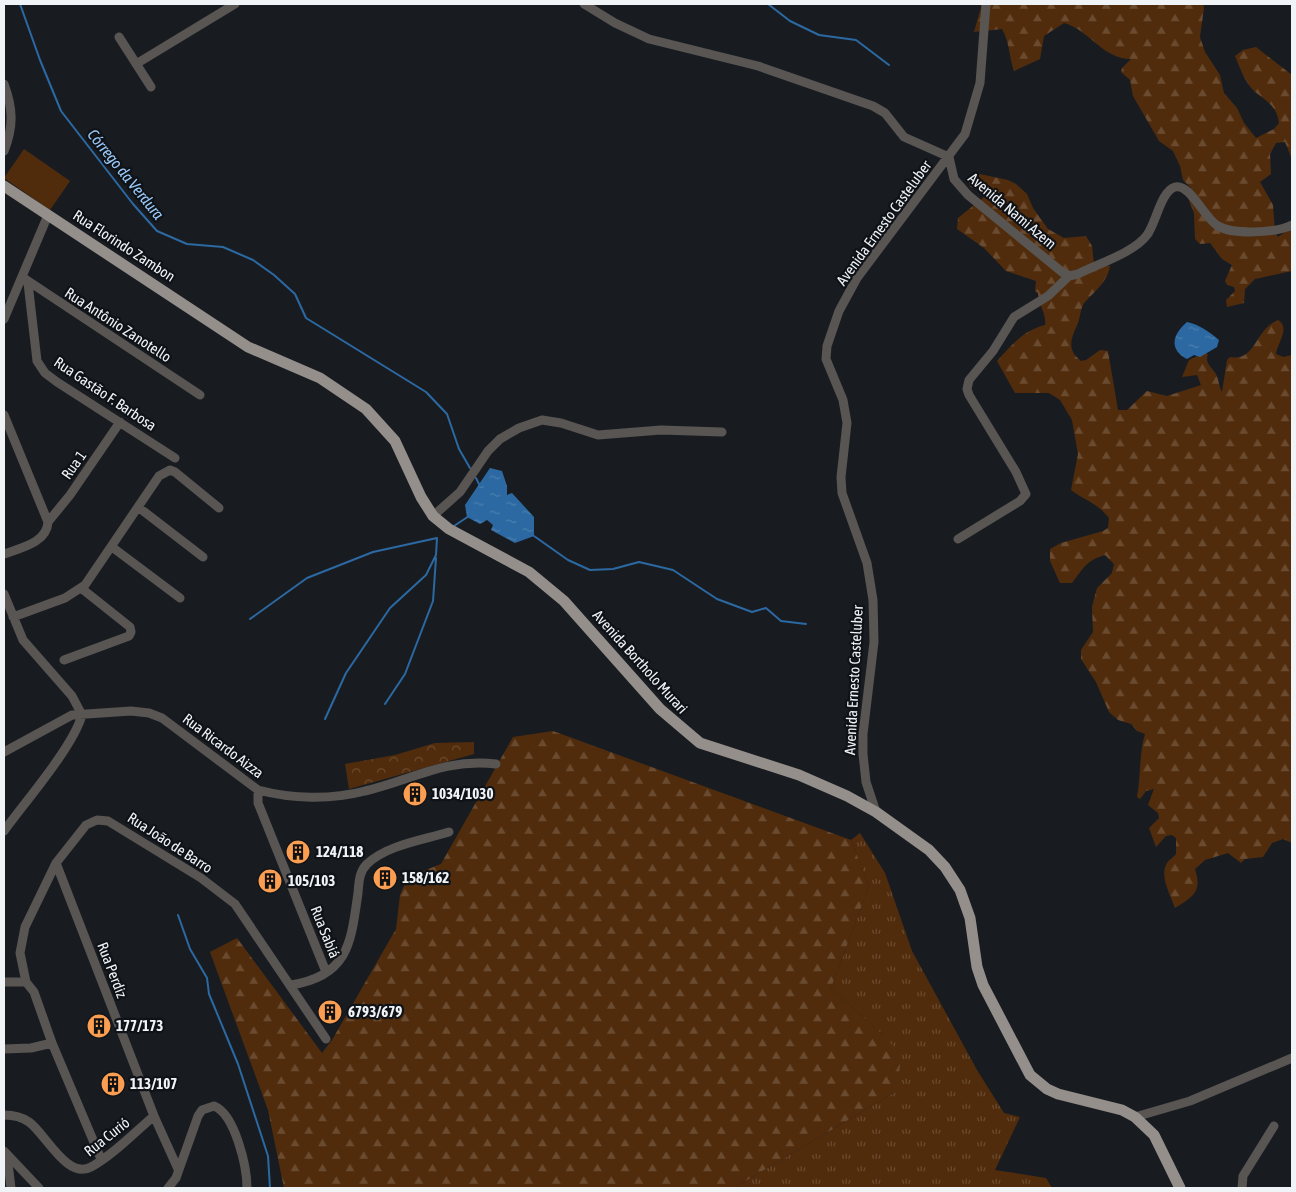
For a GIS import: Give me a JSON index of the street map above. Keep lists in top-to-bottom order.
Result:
{
  "streets": {
    "main road": ["Rua Florindo Zambon", "Avenida Bortholo Murari"],
    "street": [
      "Avenida Nami Azem",
      "Avenida Ernesto Casteluber",
      "Rua Antônio Zanotello",
      "Rua Gastão F. Barbosa",
      "Rua 1",
      "Rua Ricardo Aizza",
      "Rua João de Barro",
      "Rua Sabiá",
      "Rua Perdiz",
      "Rua Curió"
    ]
  },
  "crossings": [
    ["Avenida Nami Azem", "Avenida Ernesto Casteluber"],
    ["Avenida Ernesto Casteluber", "Avenida Bortholo Murari"],
    ["Rua Florindo Zambon", "Avenida Bortholo Murari"],
    ["Rua Antônio Zanotello", "Rua Gastão F. Barbosa"],
    ["Rua Gastão F. Barbosa", "Rua 1"],
    ["Rua Ricardo Aizza", "Rua Sabiá"],
    ["Rua João de Barro", "Rua Perdiz"],
    ["Rua João de Barro", "Rua Curió"],
    ["Rua Perdiz", "Rua Curió"]
  ],
  "water": ["Córrego da Verdura"],
  "places": {
    "building": [
      "1034/1030",
      "124/118",
      "158/162",
      "105/103",
      "6793/679",
      "177/173",
      "113/107"
    ]
  }
}
